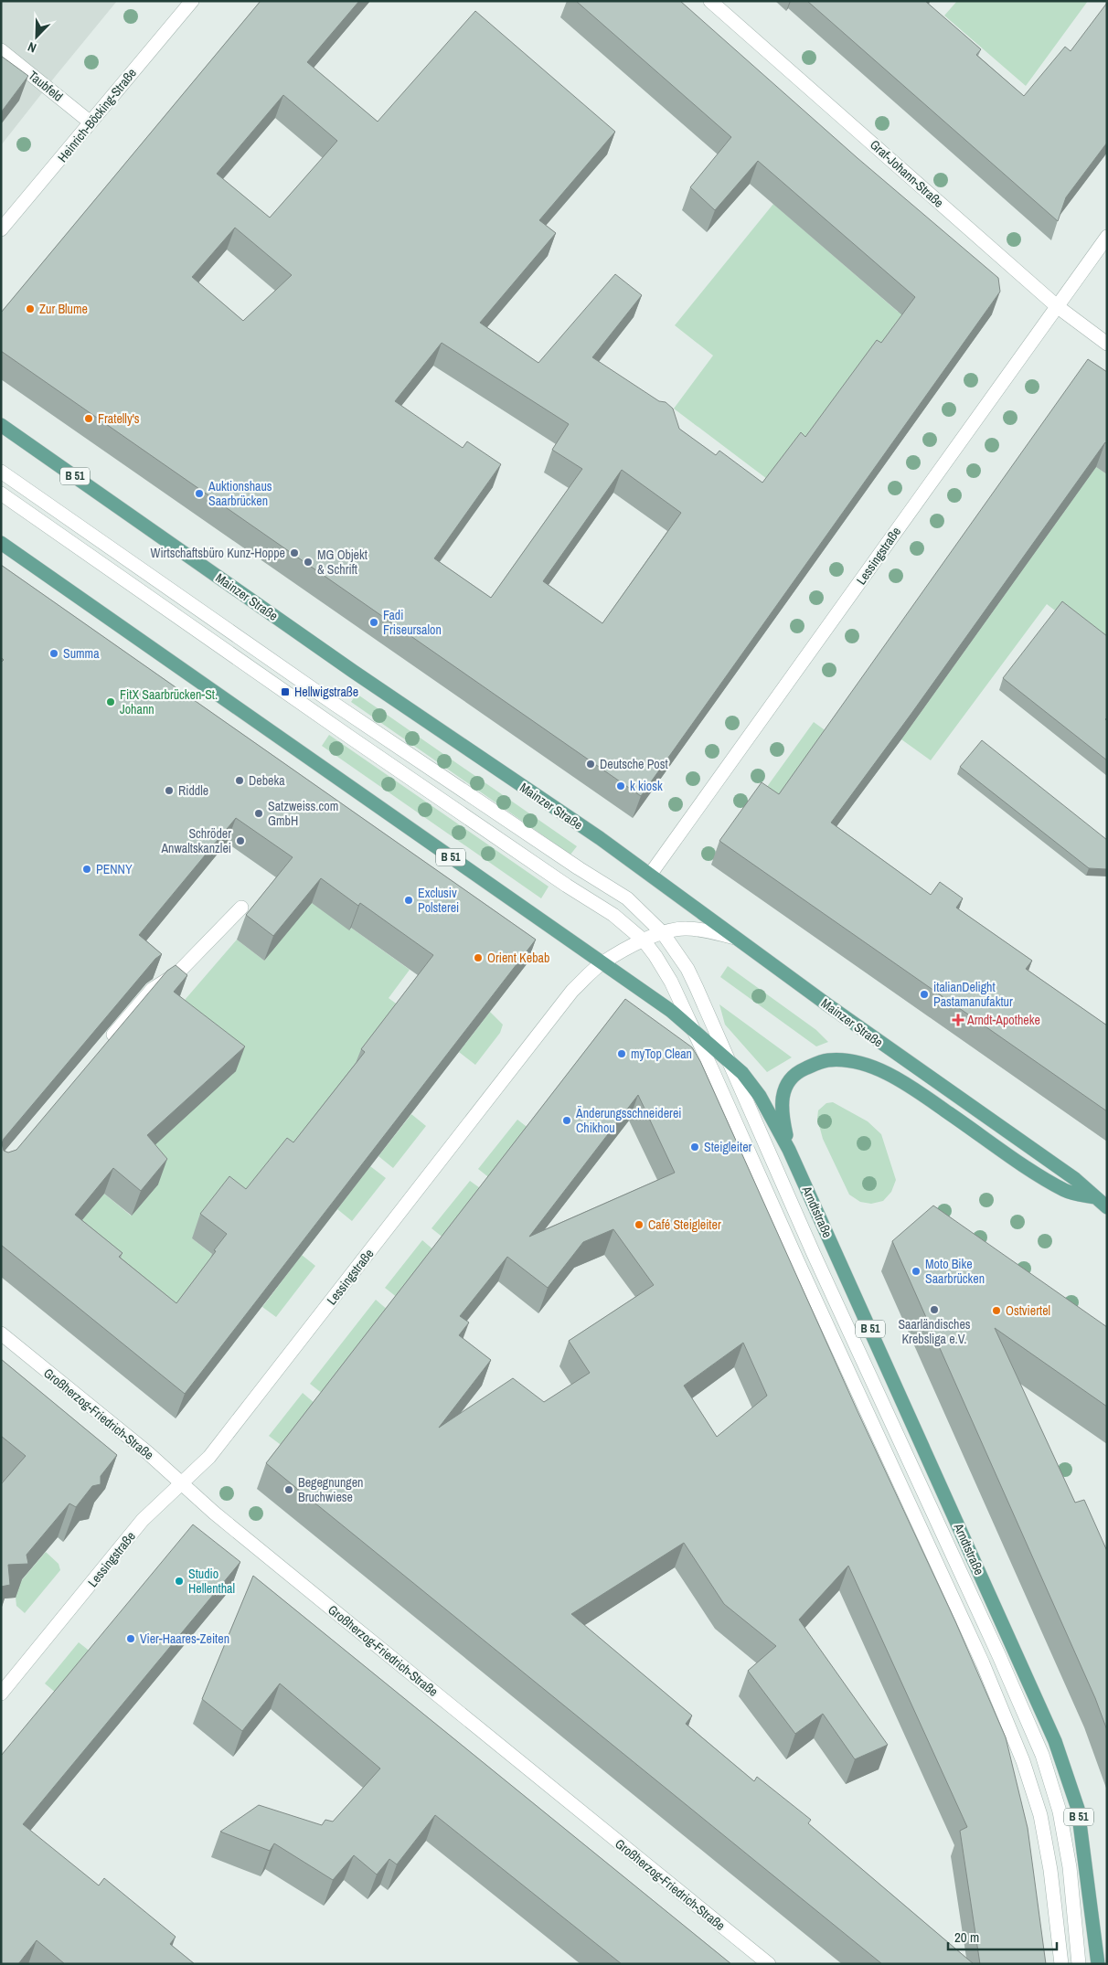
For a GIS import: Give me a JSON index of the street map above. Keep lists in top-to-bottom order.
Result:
{
  "streets": {
    "main road": ["B 51", "Mainzer Straße", "Arndtstraße"],
    "street": [
      "Taubfeld",
      "Heinrich-Böcking-Straße",
      "Graf-Johann-Straße",
      "Lessingstraße",
      "Großherzog-Friedrich-Straße"
    ]
  },
  "crossings": [
    ["Taubfeld", "Heinrich-Böcking-Straße"],
    ["Graf-Johann-Straße", "Lessingstraße"],
    ["B 51", "Lessingstraße"],
    ["B 51", "Arndtstraße"],
    ["Lessingstraße", "Mainzer Straße"],
    ["Lessingstraße", "Großherzog-Friedrich-Straße"],
    ["Mainzer Straße", "Arndtstraße"]
  ],
  "places": {
    "other": [
      "Zur Blume",
      "Fratelly's",
      "Auktionshaus Saarbrücken",
      "Wirtschaftsbüro Kunz-Hoppe",
      "MG Objekt & Schrift",
      "Fadi Friseursalon",
      "Summa",
      "FitX Saarbrücken-St. Johann",
      "Deutsche Post",
      "Debeka",
      "k kiosk",
      "Riddle",
      "Satzweiss.com GmbH",
      "Schröder Anwaltskanzlei",
      "PENNY",
      "Exclusiv Polsterei",
      "Orient Kebab",
      "italianDelight Pastamanufaktur",
      "myTop Clean",
      "Änderungsschneiderei Chikhou",
      "Steigleiter",
      "Café Steigleiter",
      "Moto Bike Saarbrücken",
      "Saarländisches Krebsliga e.V.",
      "Ostviertel",
      "Begegnungen Bruchwiese",
      "Studio Hellenthal",
      "Vier-Haares-Zeiten"
    ],
    "transit": ["Hellwigstraße"],
    "health": ["Arndt-Apotheke"]
  },
  "scale_bar": "20 m",
  "north": "bottom left"
}
